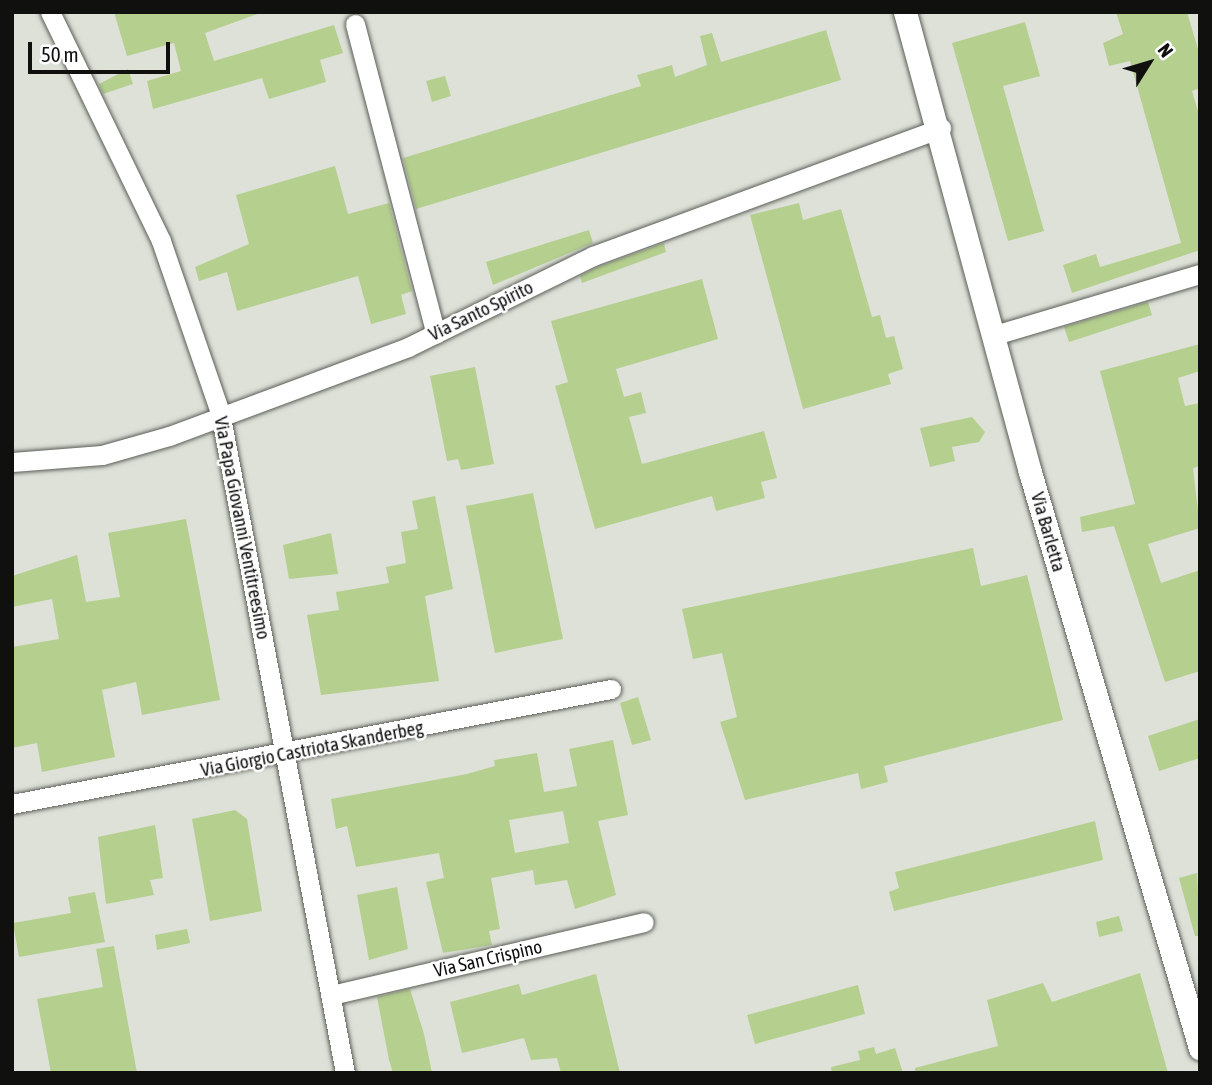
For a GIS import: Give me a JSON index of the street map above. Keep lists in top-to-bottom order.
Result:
{
  "streets": {
    "main road": ["Via Barletta"],
    "street": [
      "Via Santo Spirito",
      "Via Papa Giovanni Ventitreesimo",
      "Via Giorgio Castriota Skanderbeg",
      "Via San Crispino"
    ]
  },
  "crossings": [
    ["Via Santo Spirito", "Via Papa Giovanni Ventitreesimo"],
    ["Via Santo Spirito", "Via Barletta"],
    ["Via Papa Giovanni Ventitreesimo", "Via Giorgio Castriota Skanderbeg"],
    ["Via Papa Giovanni Ventitreesimo", "Via San Crispino"]
  ],
  "scale_bar": "50 m",
  "north": "top right"
}
